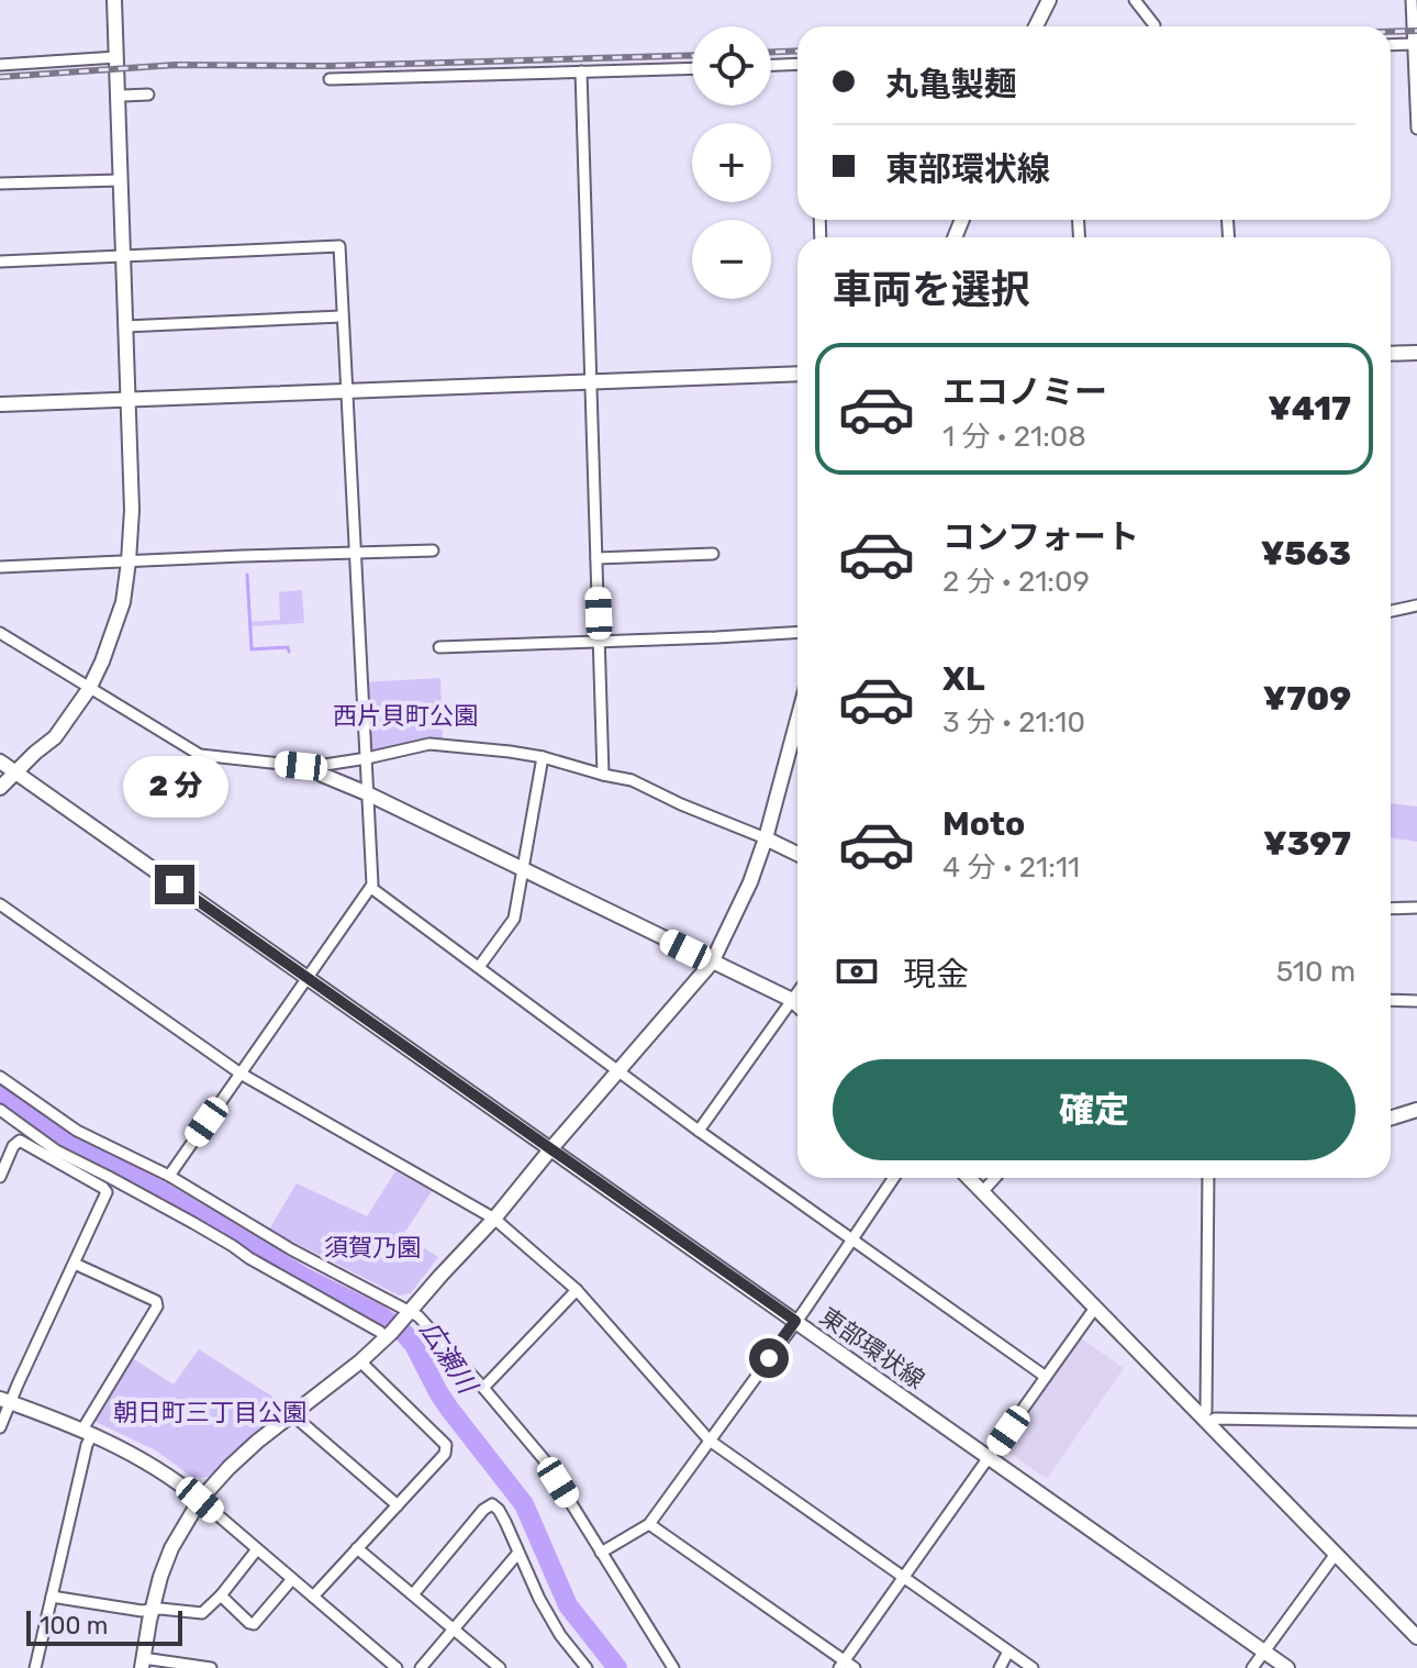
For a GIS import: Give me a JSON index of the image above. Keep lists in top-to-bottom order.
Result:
{
  "streets": {
    "street": ["東部環状線"]
  },
  "water": ["広瀬川"],
  "parks": ["西片貝町公園", "須賀乃園", "朝日町三丁目公園"],
  "scale_bar": "100 m",
  "page": {
    "map_buttons": ["+", "−"],
    "banner": ["丸亀製麺", "東部環状線"],
    "heading": "車両を選択",
    "list": [
      {
        "name": "エコノミー",
        "note": "1 分 · 21:08",
        "value": "¥417"
      },
      {
        "name": "コンフォート",
        "note": "2 分 · 21:09",
        "value": "¥563"
      },
      {
        "name": "XL",
        "note": "3 分 · 21:10",
        "value": "¥709"
      },
      {
        "name": "Moto",
        "note": "4 分 · 21:11",
        "value": "¥397"
      }
    ],
    "bubble": "2 分",
    "pay": ["現金", "510 m"],
    "buttons": "確定",
    "scale": "100 m"
  }
}
